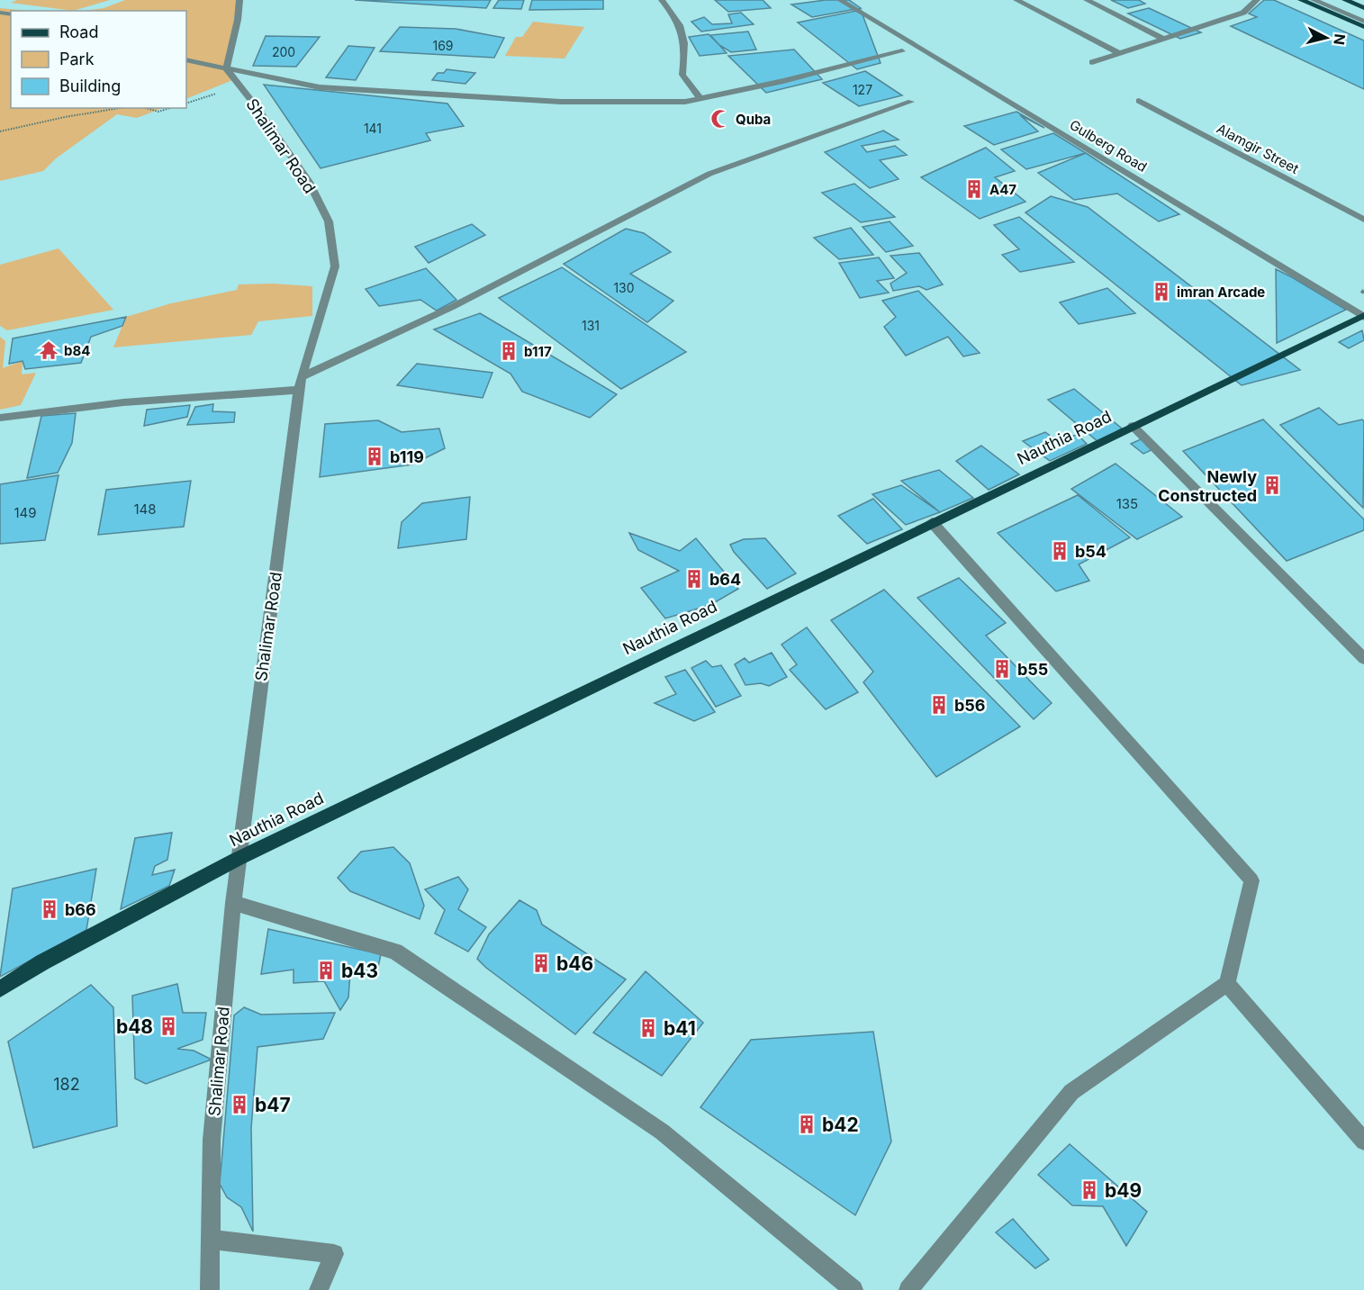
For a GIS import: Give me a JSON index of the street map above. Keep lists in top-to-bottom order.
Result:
{
  "streets": {
    "main road": ["Nauthia Road"],
    "street": ["Shalimar Road", "Gulberg Road", "Alamgir Street"]
  },
  "crossings": [
    ["Shalimar Road", "Nauthia Road"],
    ["Gulberg Road", "Nauthia Road"]
  ],
  "places": {
    "mosque": ["Quba"],
    "building": [
      "A47",
      "imran Arcade",
      "b117",
      "b119",
      "Newly Constructed",
      "b54",
      "b64",
      "b55",
      "b56",
      "b66",
      "b46",
      "b43",
      "b48",
      "b41",
      "b47",
      "b42",
      "b49"
    ],
    "temple": ["b84"]
  },
  "house_numbers": [
    "169",
    "200",
    "127",
    "141",
    "130",
    "131",
    "135",
    "148",
    "149",
    "182"
  ],
  "legend": ["Road", "Park", "Building"],
  "north": "right"
}
